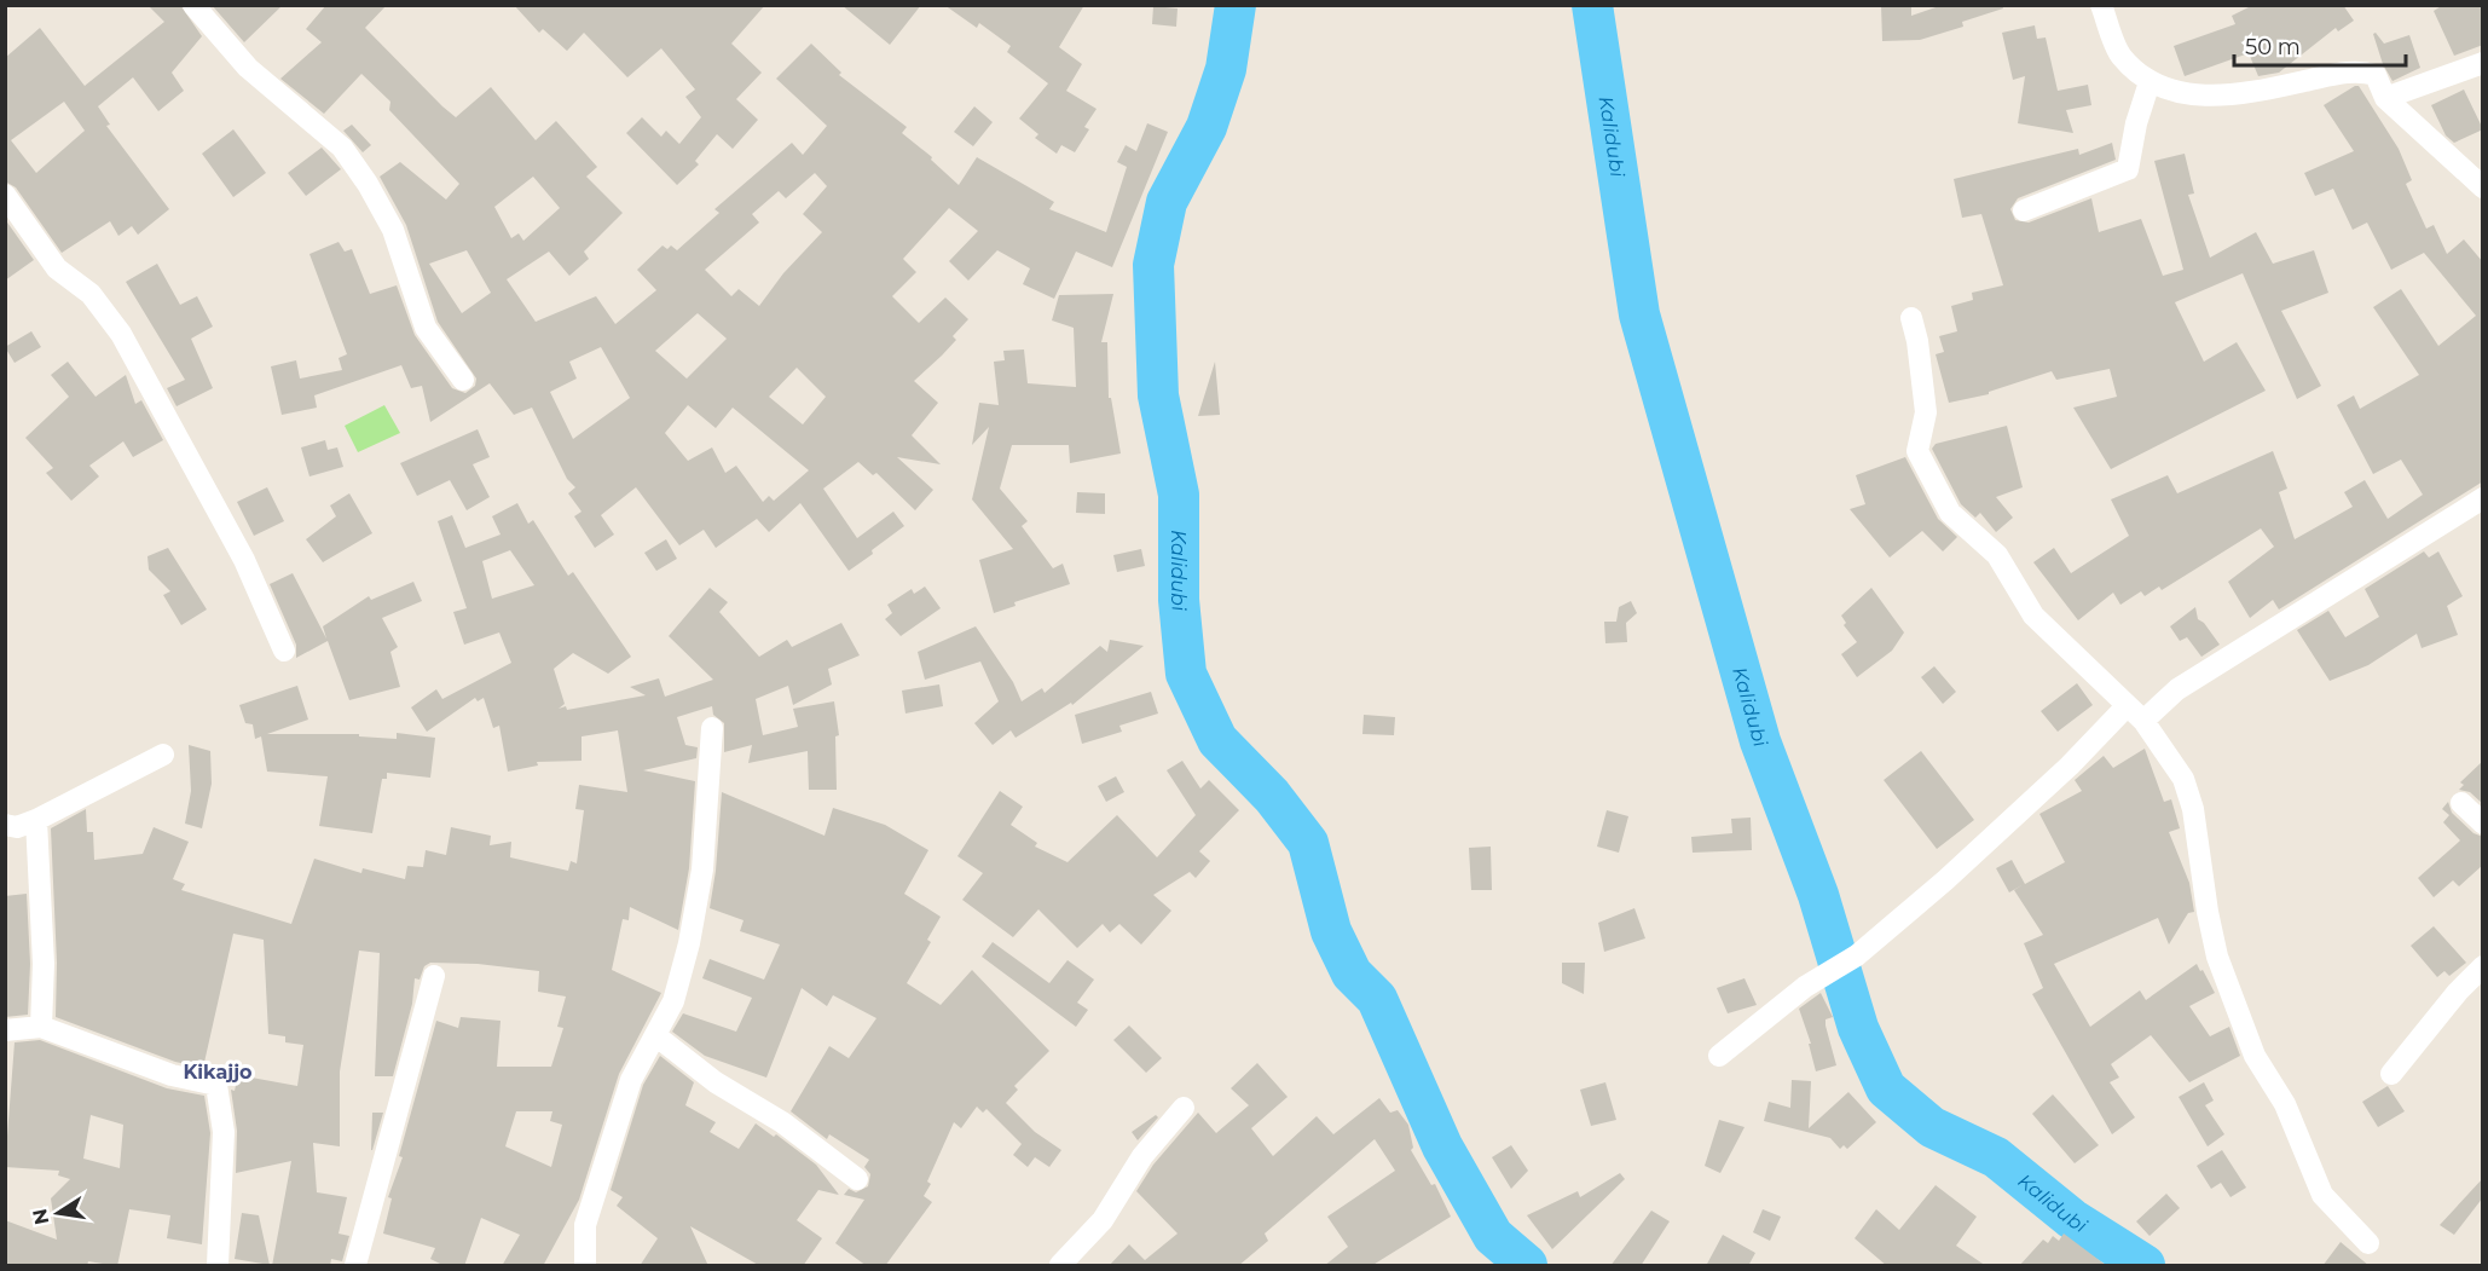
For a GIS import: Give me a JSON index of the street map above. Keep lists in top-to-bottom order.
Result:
{
  "districts": ["Kikajjo"],
  "water": ["Kalidubi"],
  "scale_bar": "50 m",
  "north": "left"
}
